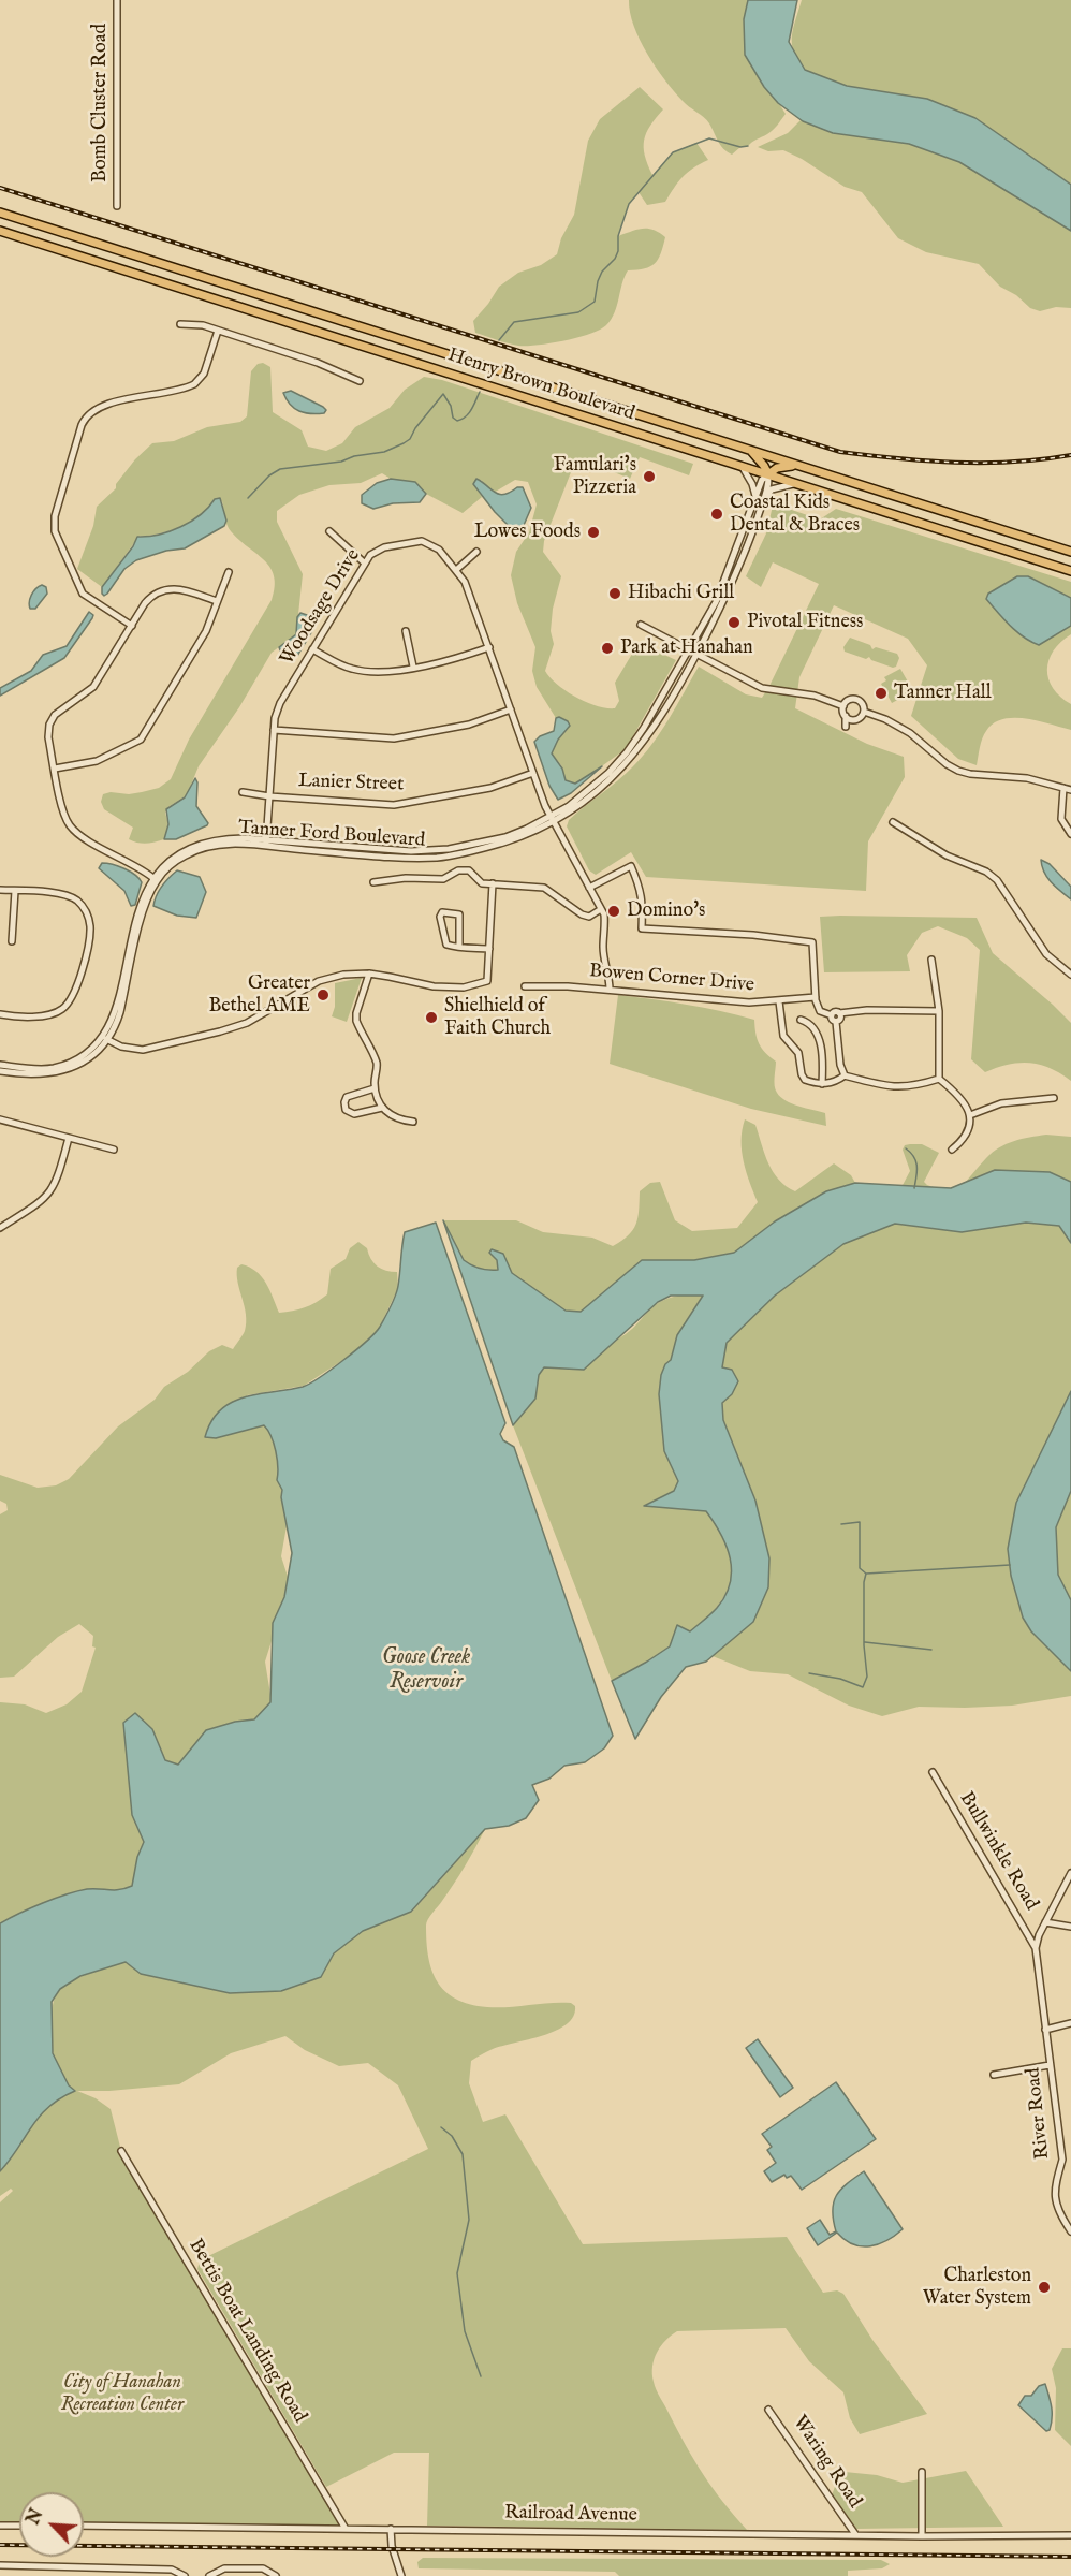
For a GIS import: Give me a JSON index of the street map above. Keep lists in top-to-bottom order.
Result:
{
  "streets": {
    "main road": ["Henry Brown Boulevard"],
    "street": [
      "Bomb Cluster Road",
      "Woodsage Drive",
      "Lanier Street",
      "Tanner Ford Boulevard",
      "Bowen Corner Drive",
      "Bullwinkle Road",
      "River Road",
      "Bettis Boat Landing Road",
      "Waring Road",
      "Railroad Avenue"
    ]
  },
  "crossings": [
    ["Henry Brown Boulevard", "Tanner Ford Boulevard"],
    ["Woodsage Drive", "Lanier Street"],
    ["Woodsage Drive", "Tanner Ford Boulevard"],
    ["Bullwinkle Road", "River Road"],
    ["Bettis Boat Landing Road", "Railroad Avenue"],
    ["Waring Road", "Railroad Avenue"]
  ],
  "water": ["Goose Creek Reservoir"],
  "parks": ["City of Hanahan Recreation Center"],
  "places": [
    "Famulari's Pizzeria",
    "Coastal Kids Dental & Braces",
    "Lowes Foods",
    "Hibachi Grill",
    "Pivotal Fitness",
    "Park at Hanahan",
    "Tanner Hall",
    "Domino's",
    "Greater Bethel AME",
    "Shielhield of Faith Church",
    "Charleston Water System"
  ],
  "north": "top left"
}
